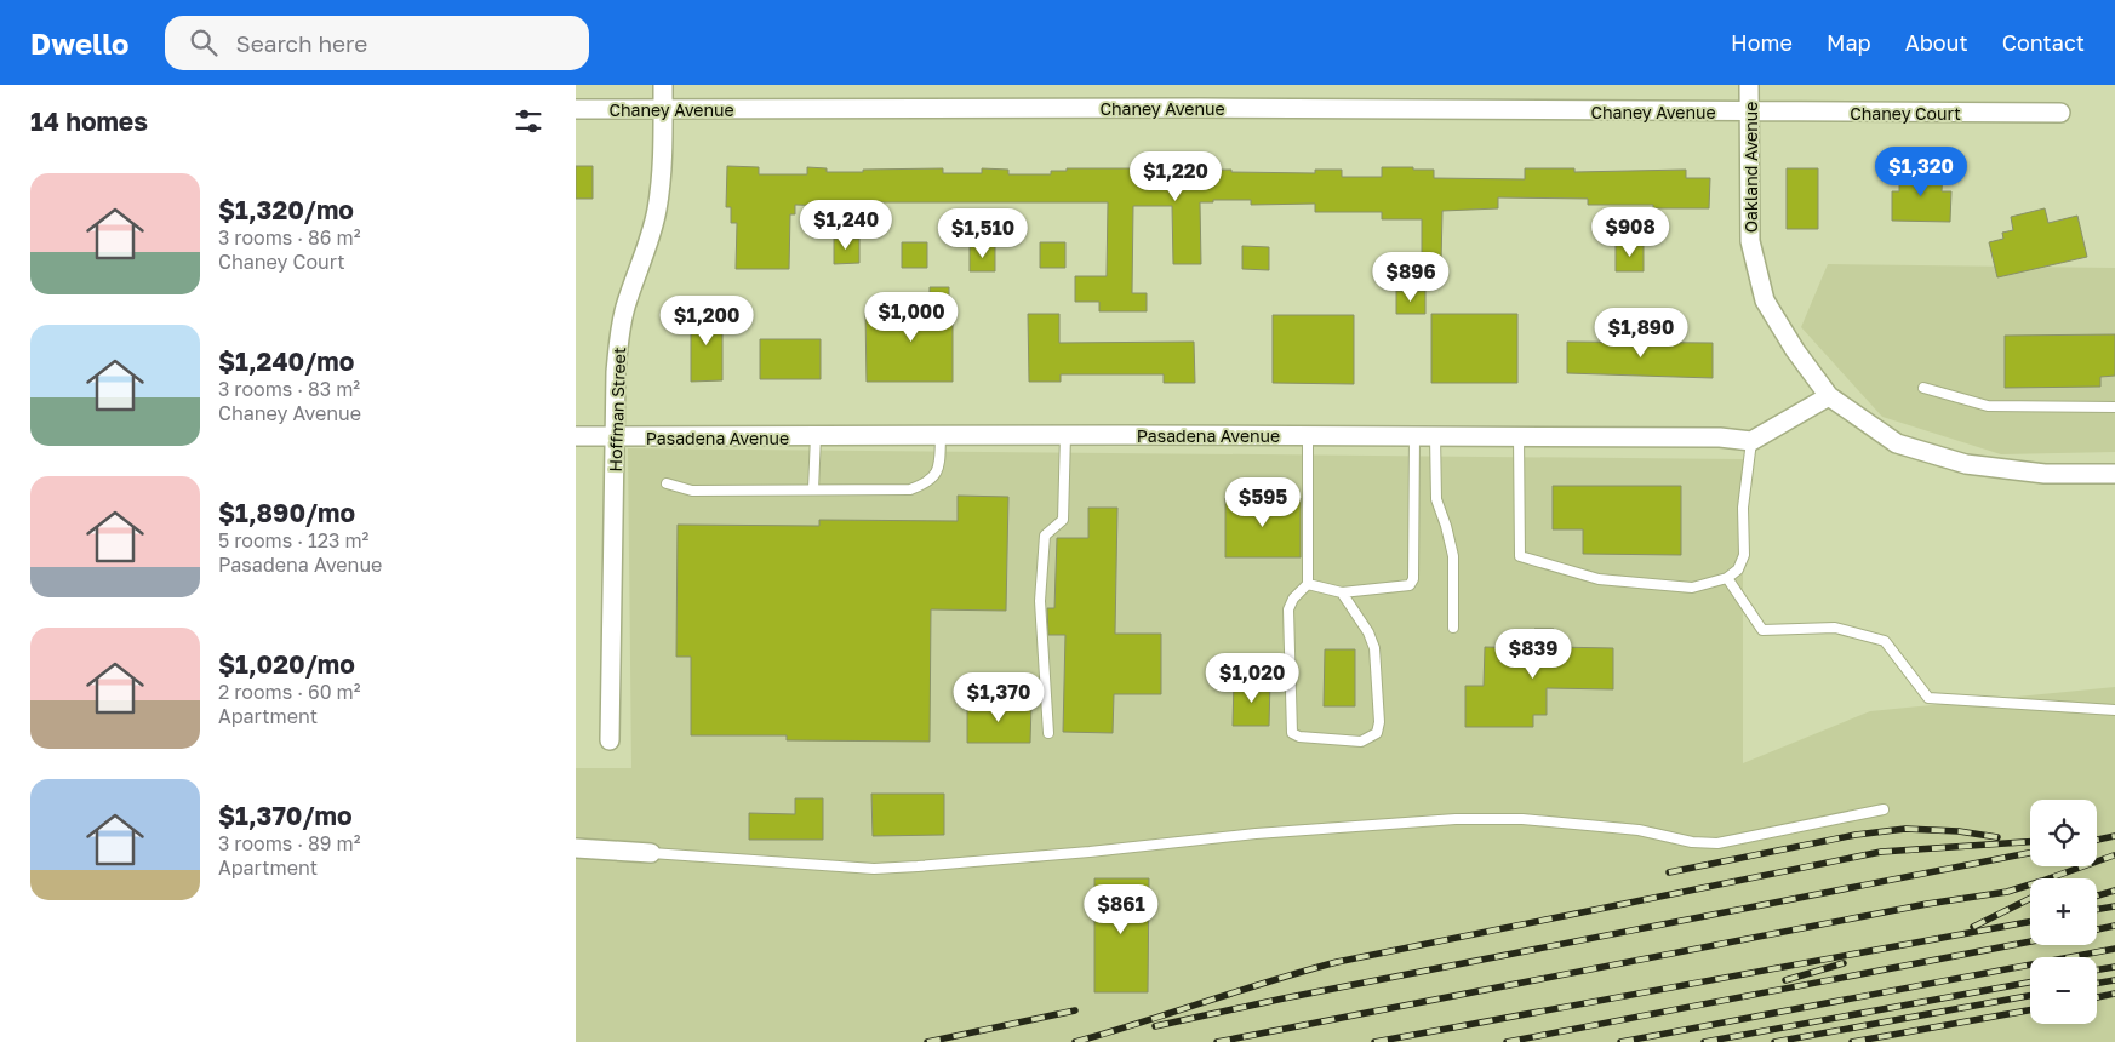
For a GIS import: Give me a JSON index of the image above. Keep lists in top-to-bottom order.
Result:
{
  "streets": {
    "street": [
      "Chaney Avenue",
      "Chaney Court",
      "Oakland Avenue",
      "Hoffman Street",
      "Pasadena Avenue"
    ]
  },
  "crossings": [
    ["Chaney Avenue", "Chaney Court"],
    ["Chaney Avenue", "Oakland Avenue"],
    ["Chaney Avenue", "Hoffman Street"],
    ["Chaney Court", "Oakland Avenue"],
    ["Hoffman Street", "Pasadena Avenue"]
  ],
  "page": {
    "header": "Dwello",
    "search": "Search here",
    "nav": [
      "Home",
      "Map",
      "About",
      "Contact"
    ],
    "heading": "14 homes",
    "price": [
      "$1,320",
      "$1,220",
      "$1,240",
      "$908",
      "$1,510",
      "$896",
      "$1,000",
      "$1,200",
      "$1,890",
      "$595",
      "$839",
      "$1,020",
      "$1,370",
      "$861"
    ],
    "list": [
      {
        "name": "$1,320/mo",
        "note": "3 rooms · 86 m² · Chaney Court"
      },
      {
        "name": "$1,240/mo",
        "note": "3 rooms · 83 m² · Chaney Avenue"
      },
      {
        "name": "$1,890/mo",
        "note": "5 rooms · 123 m² · Pasadena Avenue"
      },
      {
        "name": "$1,020/mo",
        "note": "2 rooms · 60 m² · Apartment"
      },
      {
        "name": "$1,370/mo",
        "note": "3 rooms · 89 m² · Apartment"
      }
    ],
    "map_buttons": ["+", "−"]
  }
}
